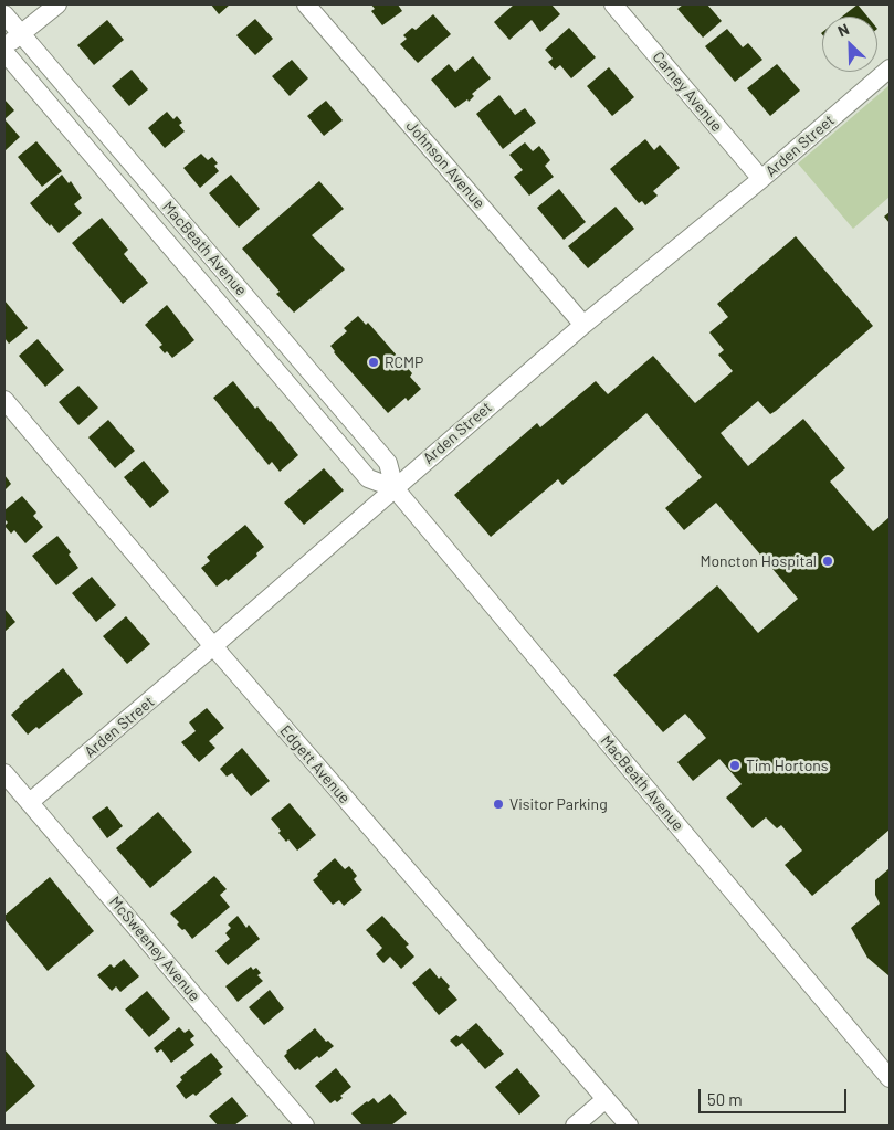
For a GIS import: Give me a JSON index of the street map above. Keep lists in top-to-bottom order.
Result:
{
  "streets": {
    "street": [
      "Carney Avenue",
      "Arden Street",
      "Johnson Avenue",
      "MacBeath Avenue",
      "Edgett Avenue",
      "McSweeney Avenue"
    ]
  },
  "crossings": [
    ["Carney Avenue", "Arden Street"],
    ["Arden Street", "Johnson Avenue"],
    ["Arden Street", "MacBeath Avenue"],
    ["Arden Street", "Edgett Avenue"],
    ["Arden Street", "McSweeney Avenue"]
  ],
  "places": [
    "RCMP",
    "Moncton Hospital",
    "Tim Hortons",
    "Visitor Parking"
  ],
  "scale_bar": "50 m",
  "north": "top left"
}
